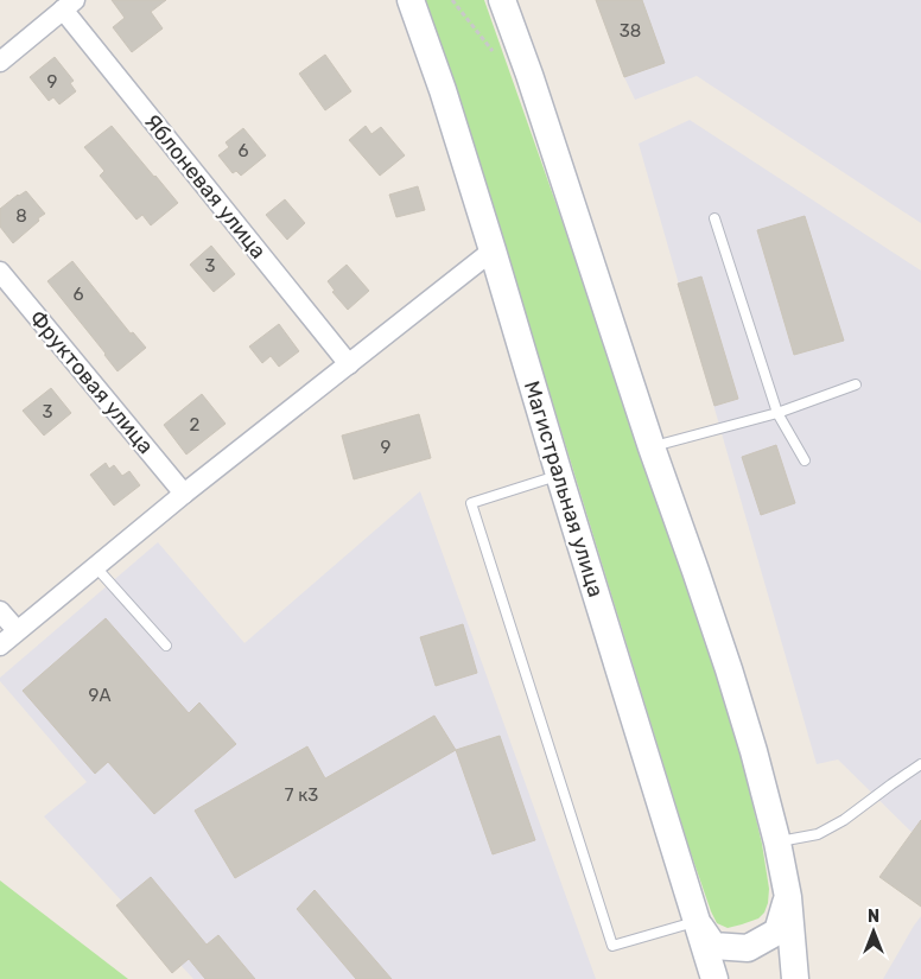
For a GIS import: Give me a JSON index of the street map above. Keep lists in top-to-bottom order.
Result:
{
  "streets": {
    "main road": ["Магистральная улица"],
    "street": ["Яблоневая улица", "Фруктовая улица"]
  },
  "house_numbers": [
    "38",
    "9",
    "6",
    "8",
    "3",
    "6",
    "3",
    "2",
    "9",
    "9А",
    "7 к3"
  ],
  "north": "top"
}
